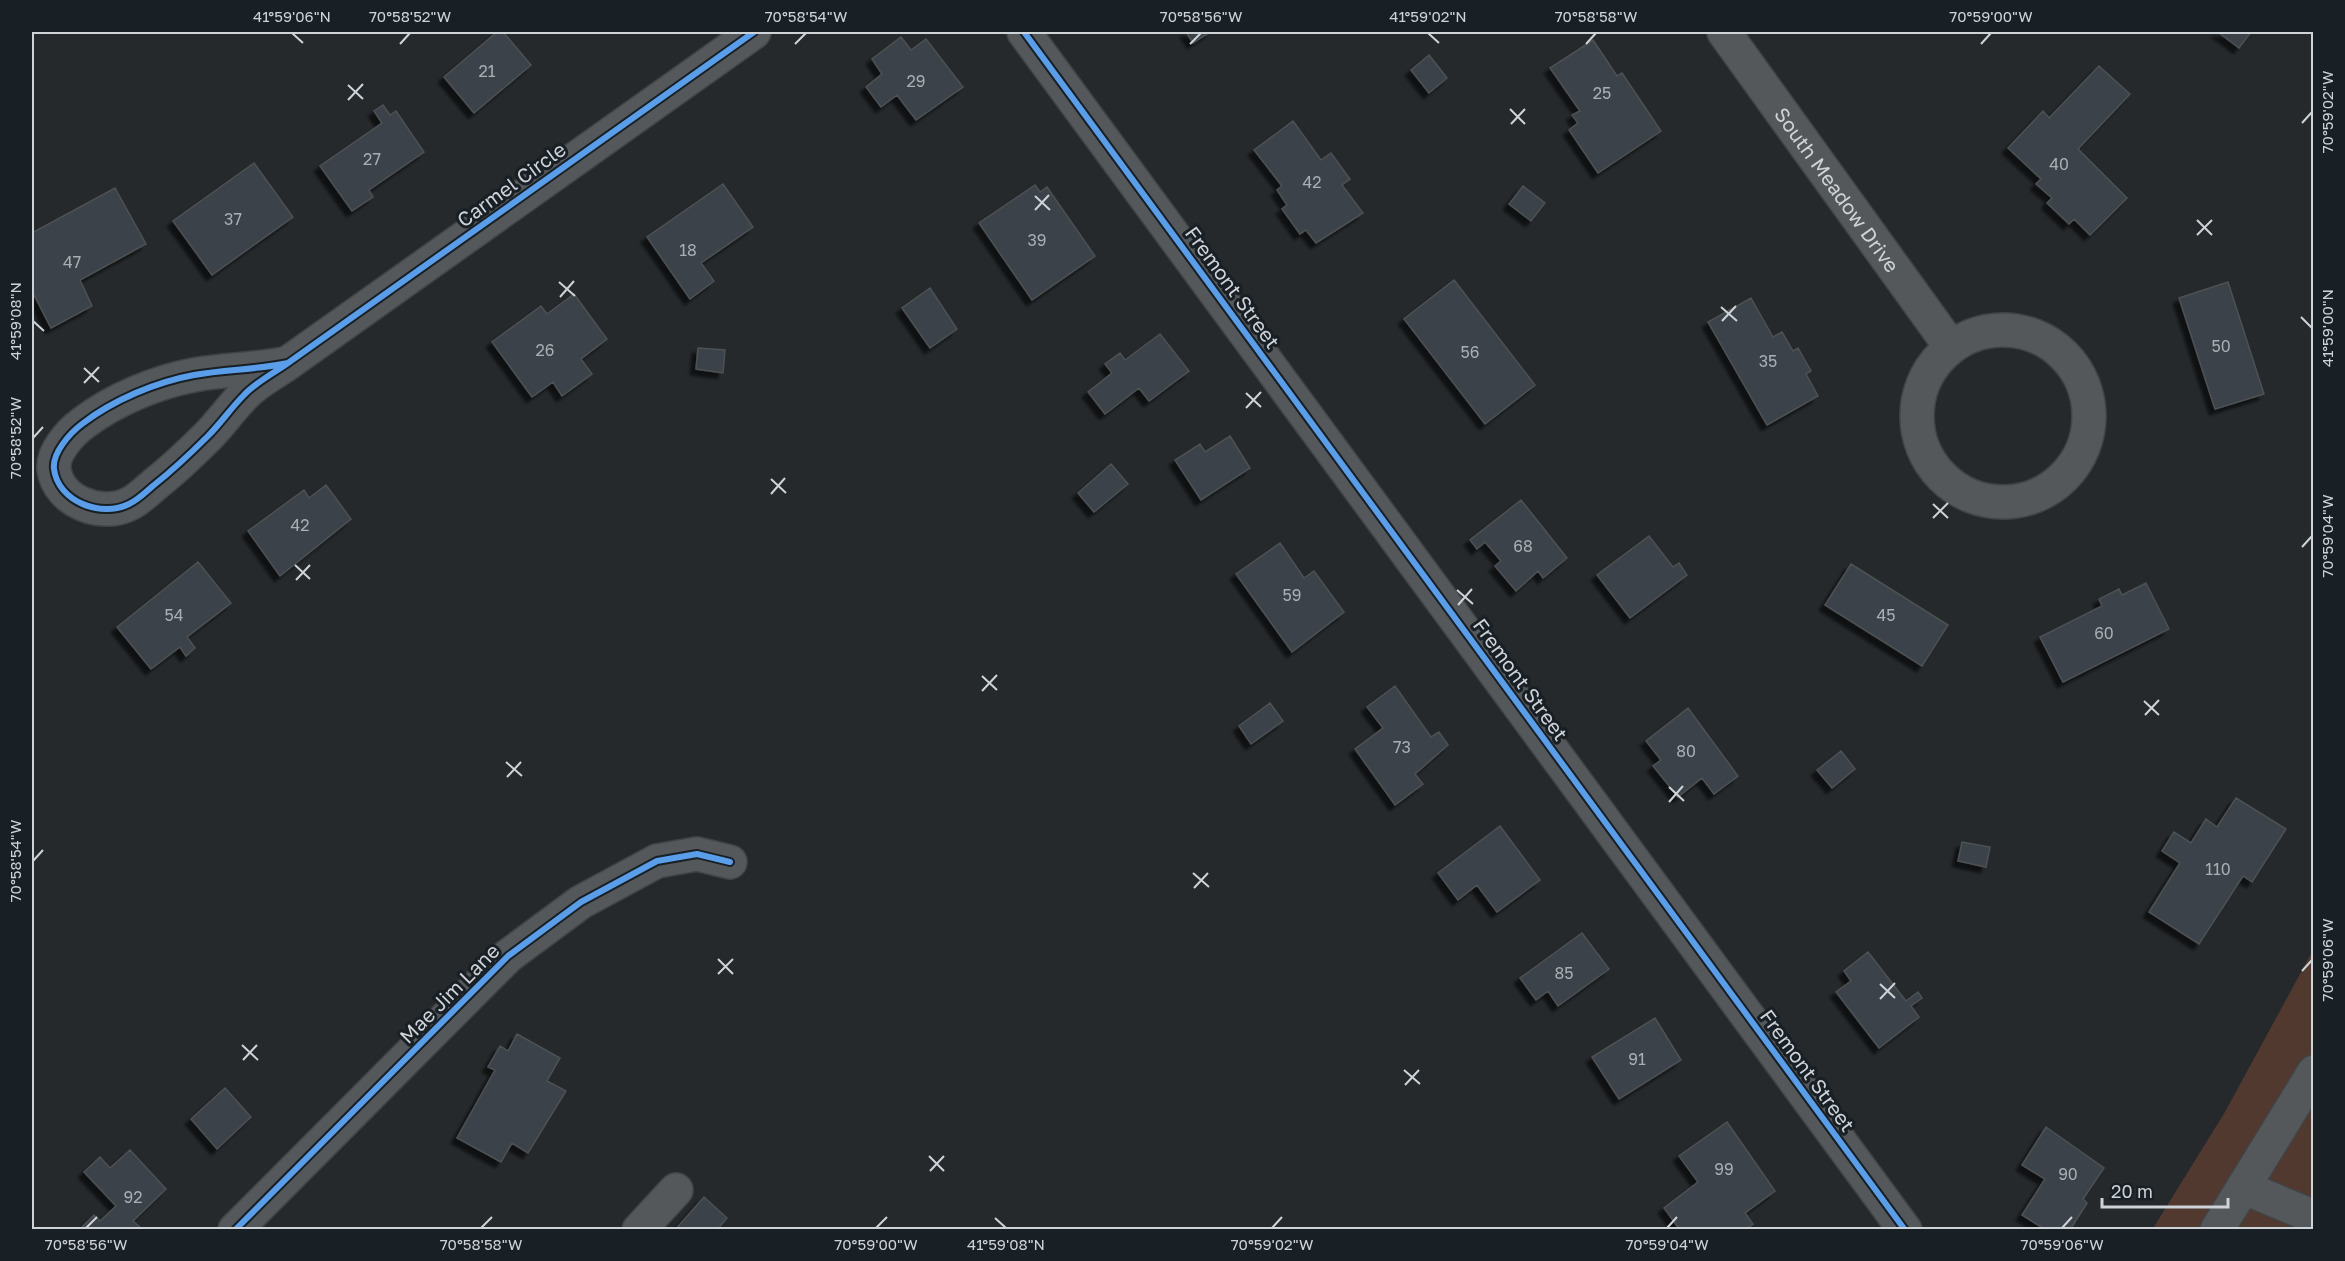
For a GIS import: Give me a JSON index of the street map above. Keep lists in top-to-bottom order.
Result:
{
  "streets": {
    "street": [
      "Carmel Circle",
      "South Meadow Drive",
      "Fremont Street",
      "Mae Jim Lane"
    ]
  },
  "house_numbers": [
    "21",
    "29",
    "25",
    "27",
    "40",
    "42",
    "37",
    "39",
    "18",
    "47",
    "50",
    "26",
    "56",
    "35",
    "42",
    "68",
    "59",
    "54",
    "45",
    "60",
    "73",
    "80",
    "110",
    "85",
    "91",
    "99",
    "90",
    "92"
  ],
  "scale_bar": "20 m",
  "coordinates": [
    "41°59'06\"N",
    "70°58'52\"W",
    "70°58'54\"W",
    "70°58'56\"W",
    "41°59'02\"N",
    "70°58'58\"W",
    "70°59'00\"W",
    "70°59'02\"W",
    "41°59'08\"N",
    "41°59'00\"N",
    "70°59'04\"W",
    "70°59'06\"W"
  ]
}
